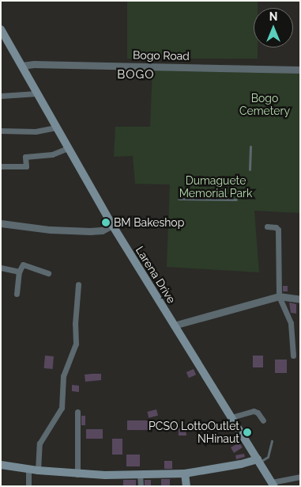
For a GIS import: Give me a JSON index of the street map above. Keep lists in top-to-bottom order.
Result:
{
  "streets": {
    "main road": ["Larena Drive"],
    "street": ["Bogo Road"]
  },
  "crossings": [
    ["Bogo Road", "Larena Drive"]
  ],
  "districts": ["BOGO"],
  "parks": ["Bogo Cemetery", "Dumaguete Memorial Park"],
  "places": ["BM Bakeshop", "PCSO LottoOutlet NHinaut"],
  "north": "top"
}
